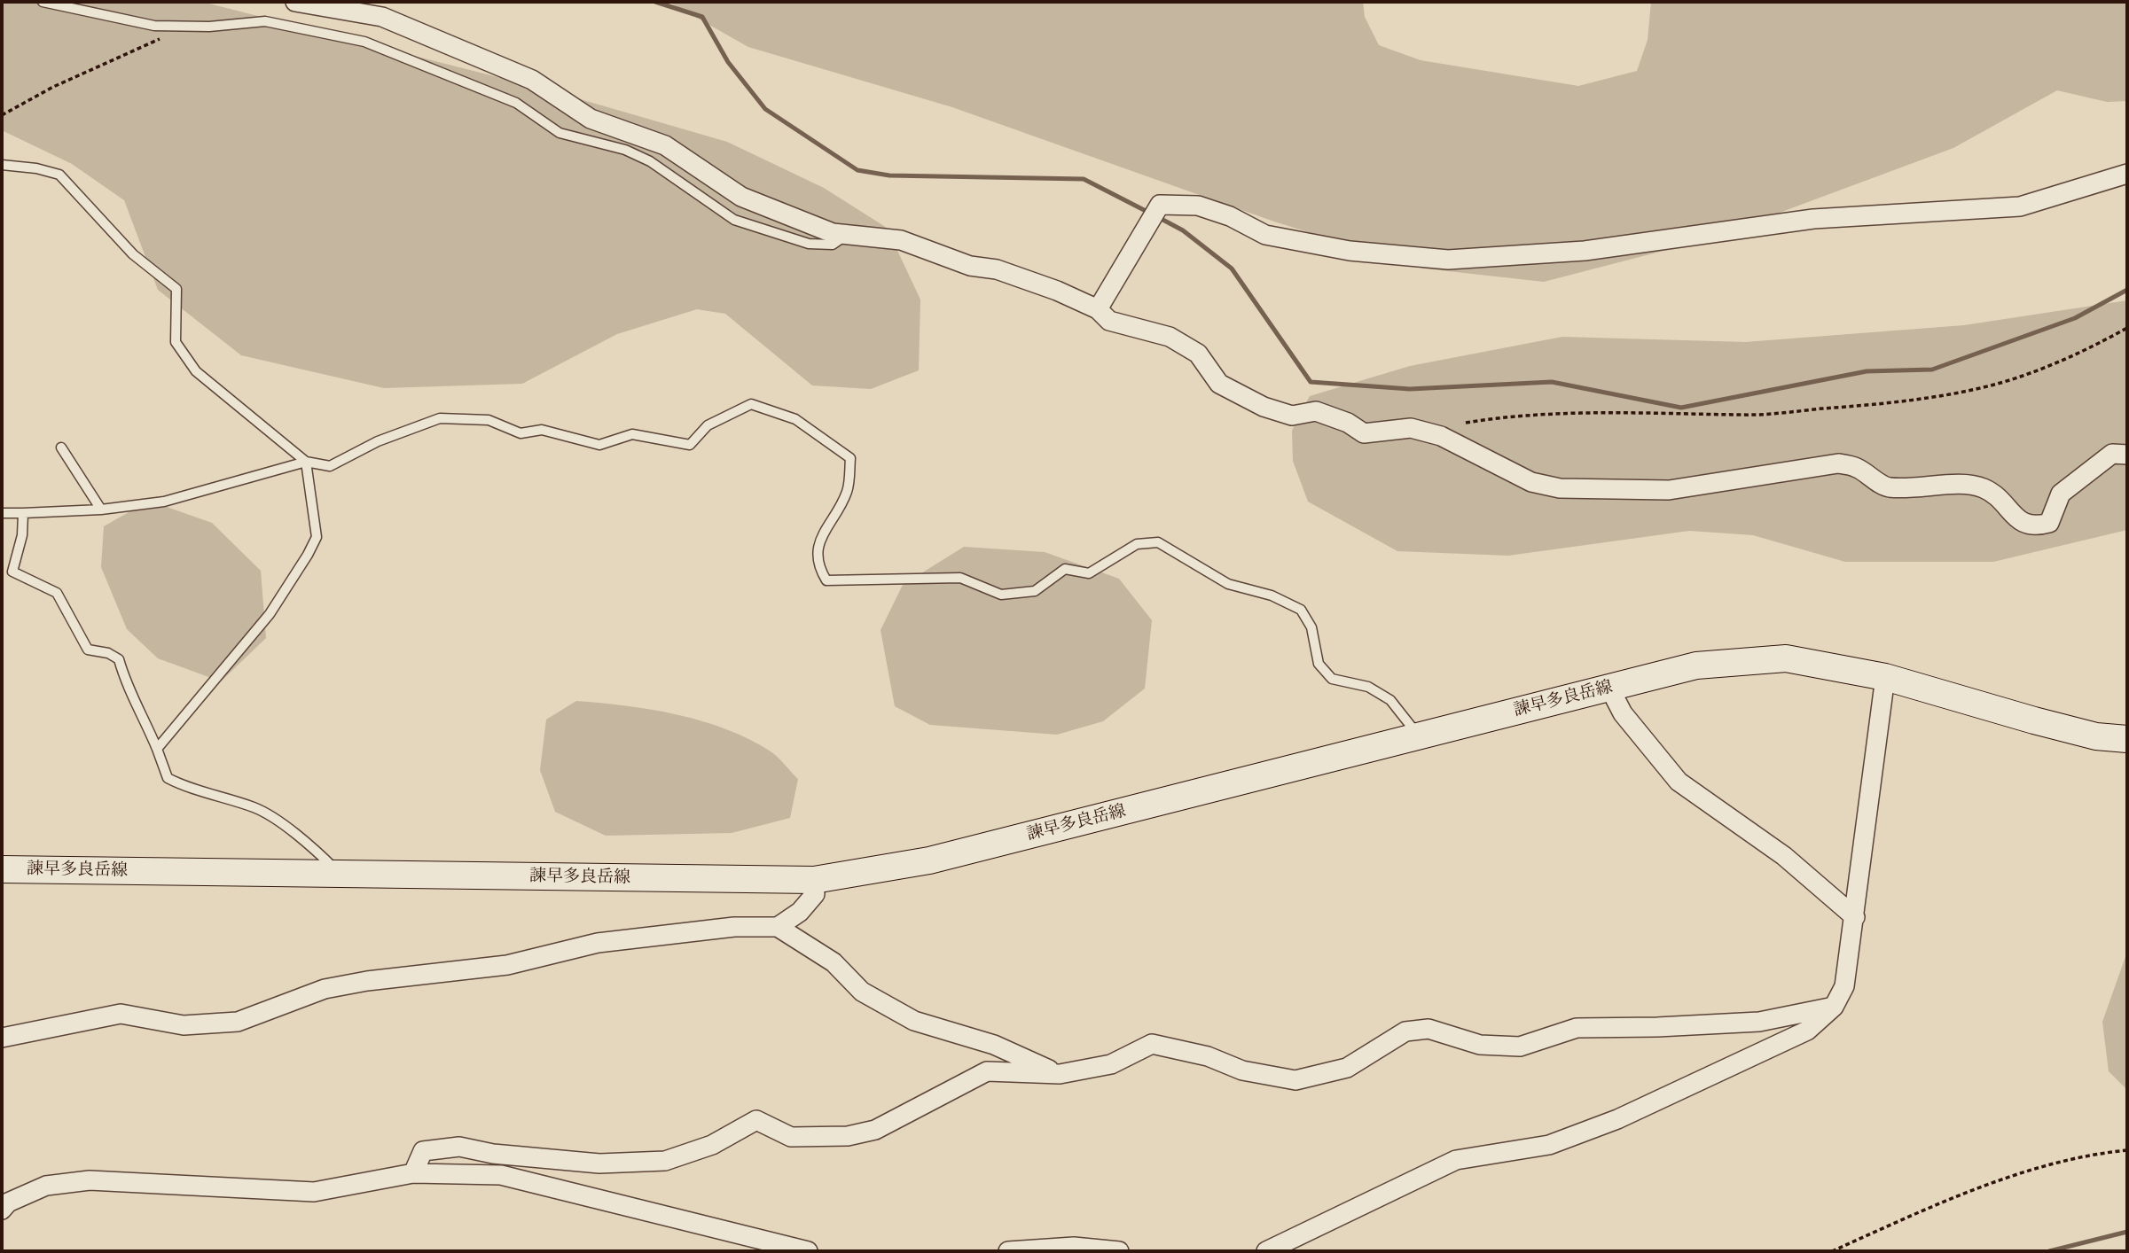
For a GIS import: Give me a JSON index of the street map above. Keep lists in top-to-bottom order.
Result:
{
  "streets": {
    "main road": ["諫早多良岳線"]
  }
}
